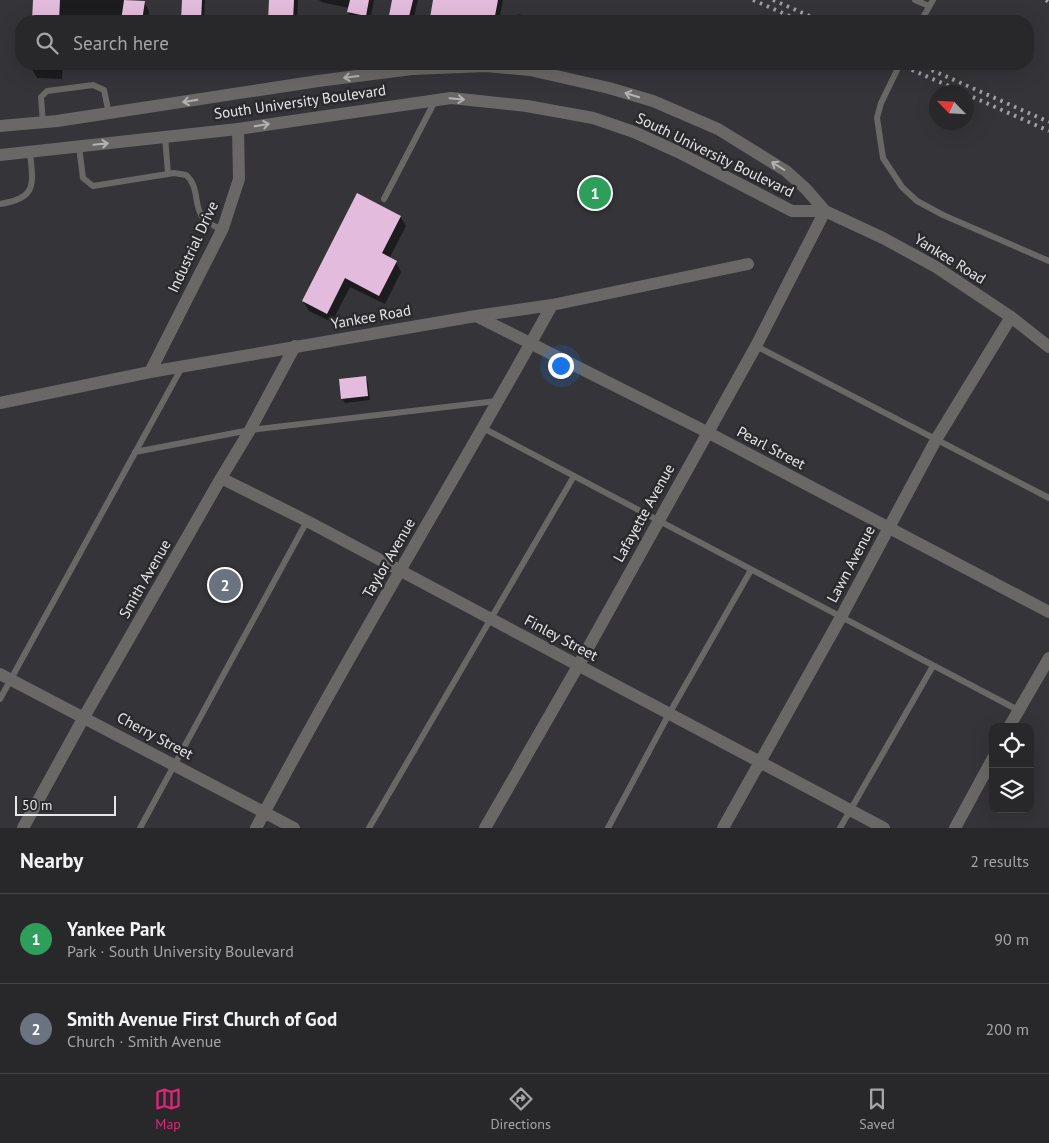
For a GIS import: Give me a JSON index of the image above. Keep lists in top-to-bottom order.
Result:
{
  "streets": {
    "street": [
      "South University Boulevard",
      "Industrial Drive",
      "Yankee Road",
      "Pearl Street",
      "Lafayette Avenue",
      "Taylor Avenue",
      "Lawn Avenue",
      "Smith Avenue",
      "Finley Street",
      "Cherry Street"
    ]
  },
  "crossings": [
    ["South University Boulevard", "Industrial Drive"],
    ["South University Boulevard", "Yankee Road"],
    ["South University Boulevard", "Lafayette Avenue"],
    ["Industrial Drive", "Yankee Road"],
    ["Yankee Road", "Pearl Street"],
    ["Yankee Road", "Lafayette Avenue"],
    ["Yankee Road", "Taylor Avenue"],
    ["Yankee Road", "Lawn Avenue"],
    ["Yankee Road", "Smith Avenue"],
    ["Pearl Street", "Lafayette Avenue"],
    ["Pearl Street", "Taylor Avenue"],
    ["Pearl Street", "Lawn Avenue"],
    ["Lafayette Avenue", "Finley Street"],
    ["Taylor Avenue", "Finley Street"],
    ["Taylor Avenue", "Cherry Street"],
    ["Lawn Avenue", "Finley Street"],
    ["Smith Avenue", "Finley Street"],
    ["Smith Avenue", "Cherry Street"]
  ],
  "scale_bar": "50 m",
  "north": "top left",
  "page": {
    "search": "Search here",
    "pins": ["1", "2"],
    "scale": "50 m",
    "heading": ["Nearby", "2 results"],
    "list": [
      {
        "mark": "1",
        "name": "Yankee Park",
        "note": "Park · South University Boulevard",
        "value": "90 m"
      },
      {
        "mark": "2",
        "name": "Smith Avenue First Church of God",
        "note": "Church · Smith Avenue",
        "value": "200 m"
      }
    ],
    "nav": ["Map", "Directions", "Saved"]
  }
}
